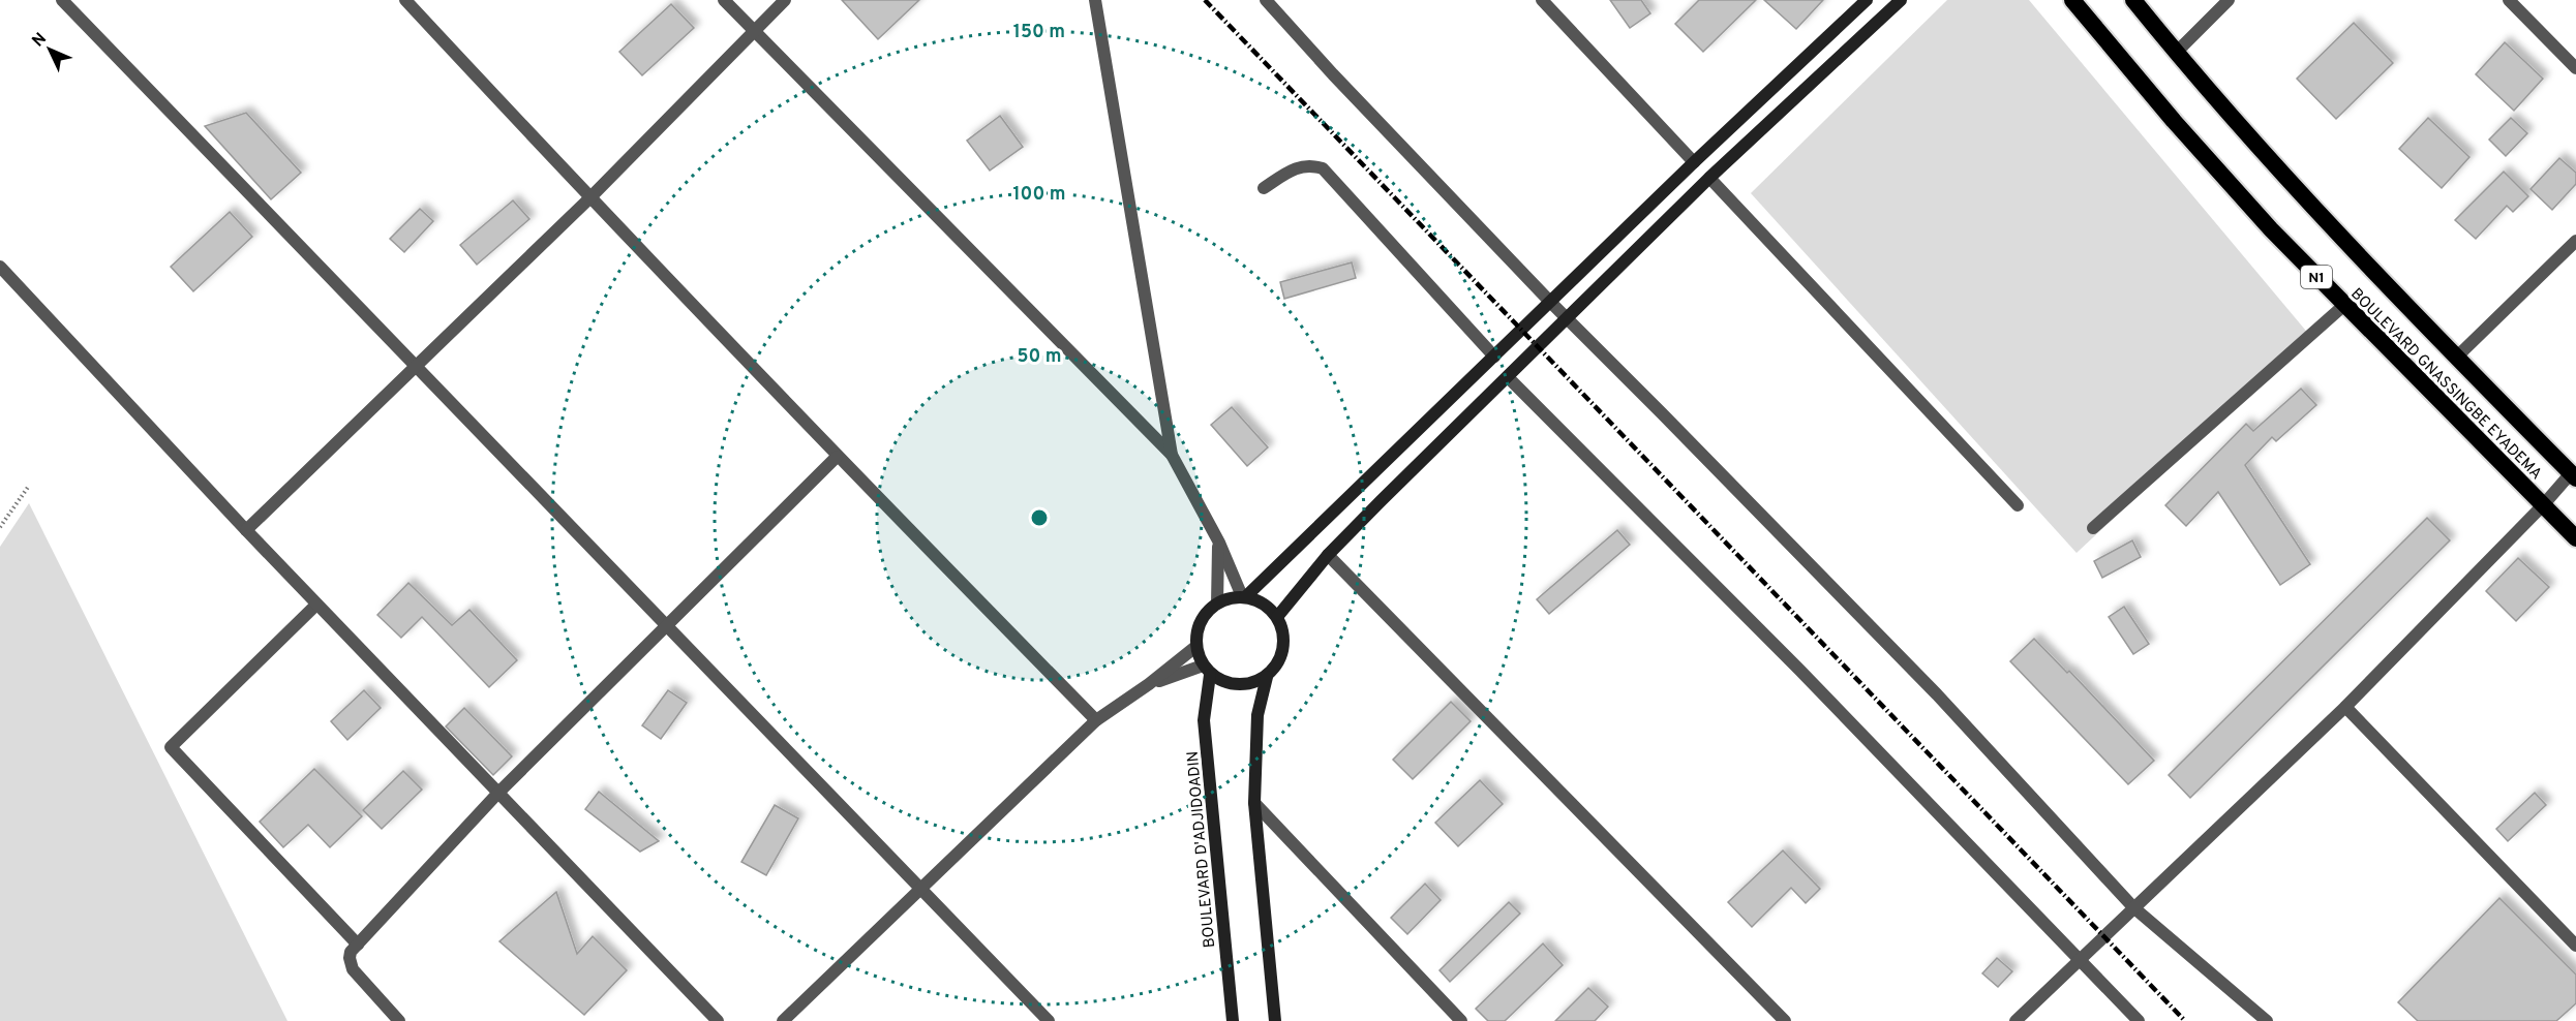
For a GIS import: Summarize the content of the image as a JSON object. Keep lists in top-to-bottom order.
{
  "streets": {
    "highway": ["N1", "BOULEVARD GNASSINGBE EYADEMA"],
    "main road": ["BOULEVARD D'ADJIDOADIN"]
  },
  "north": "top left",
  "rings": ["150 m", "100 m", "50 m"]
}
